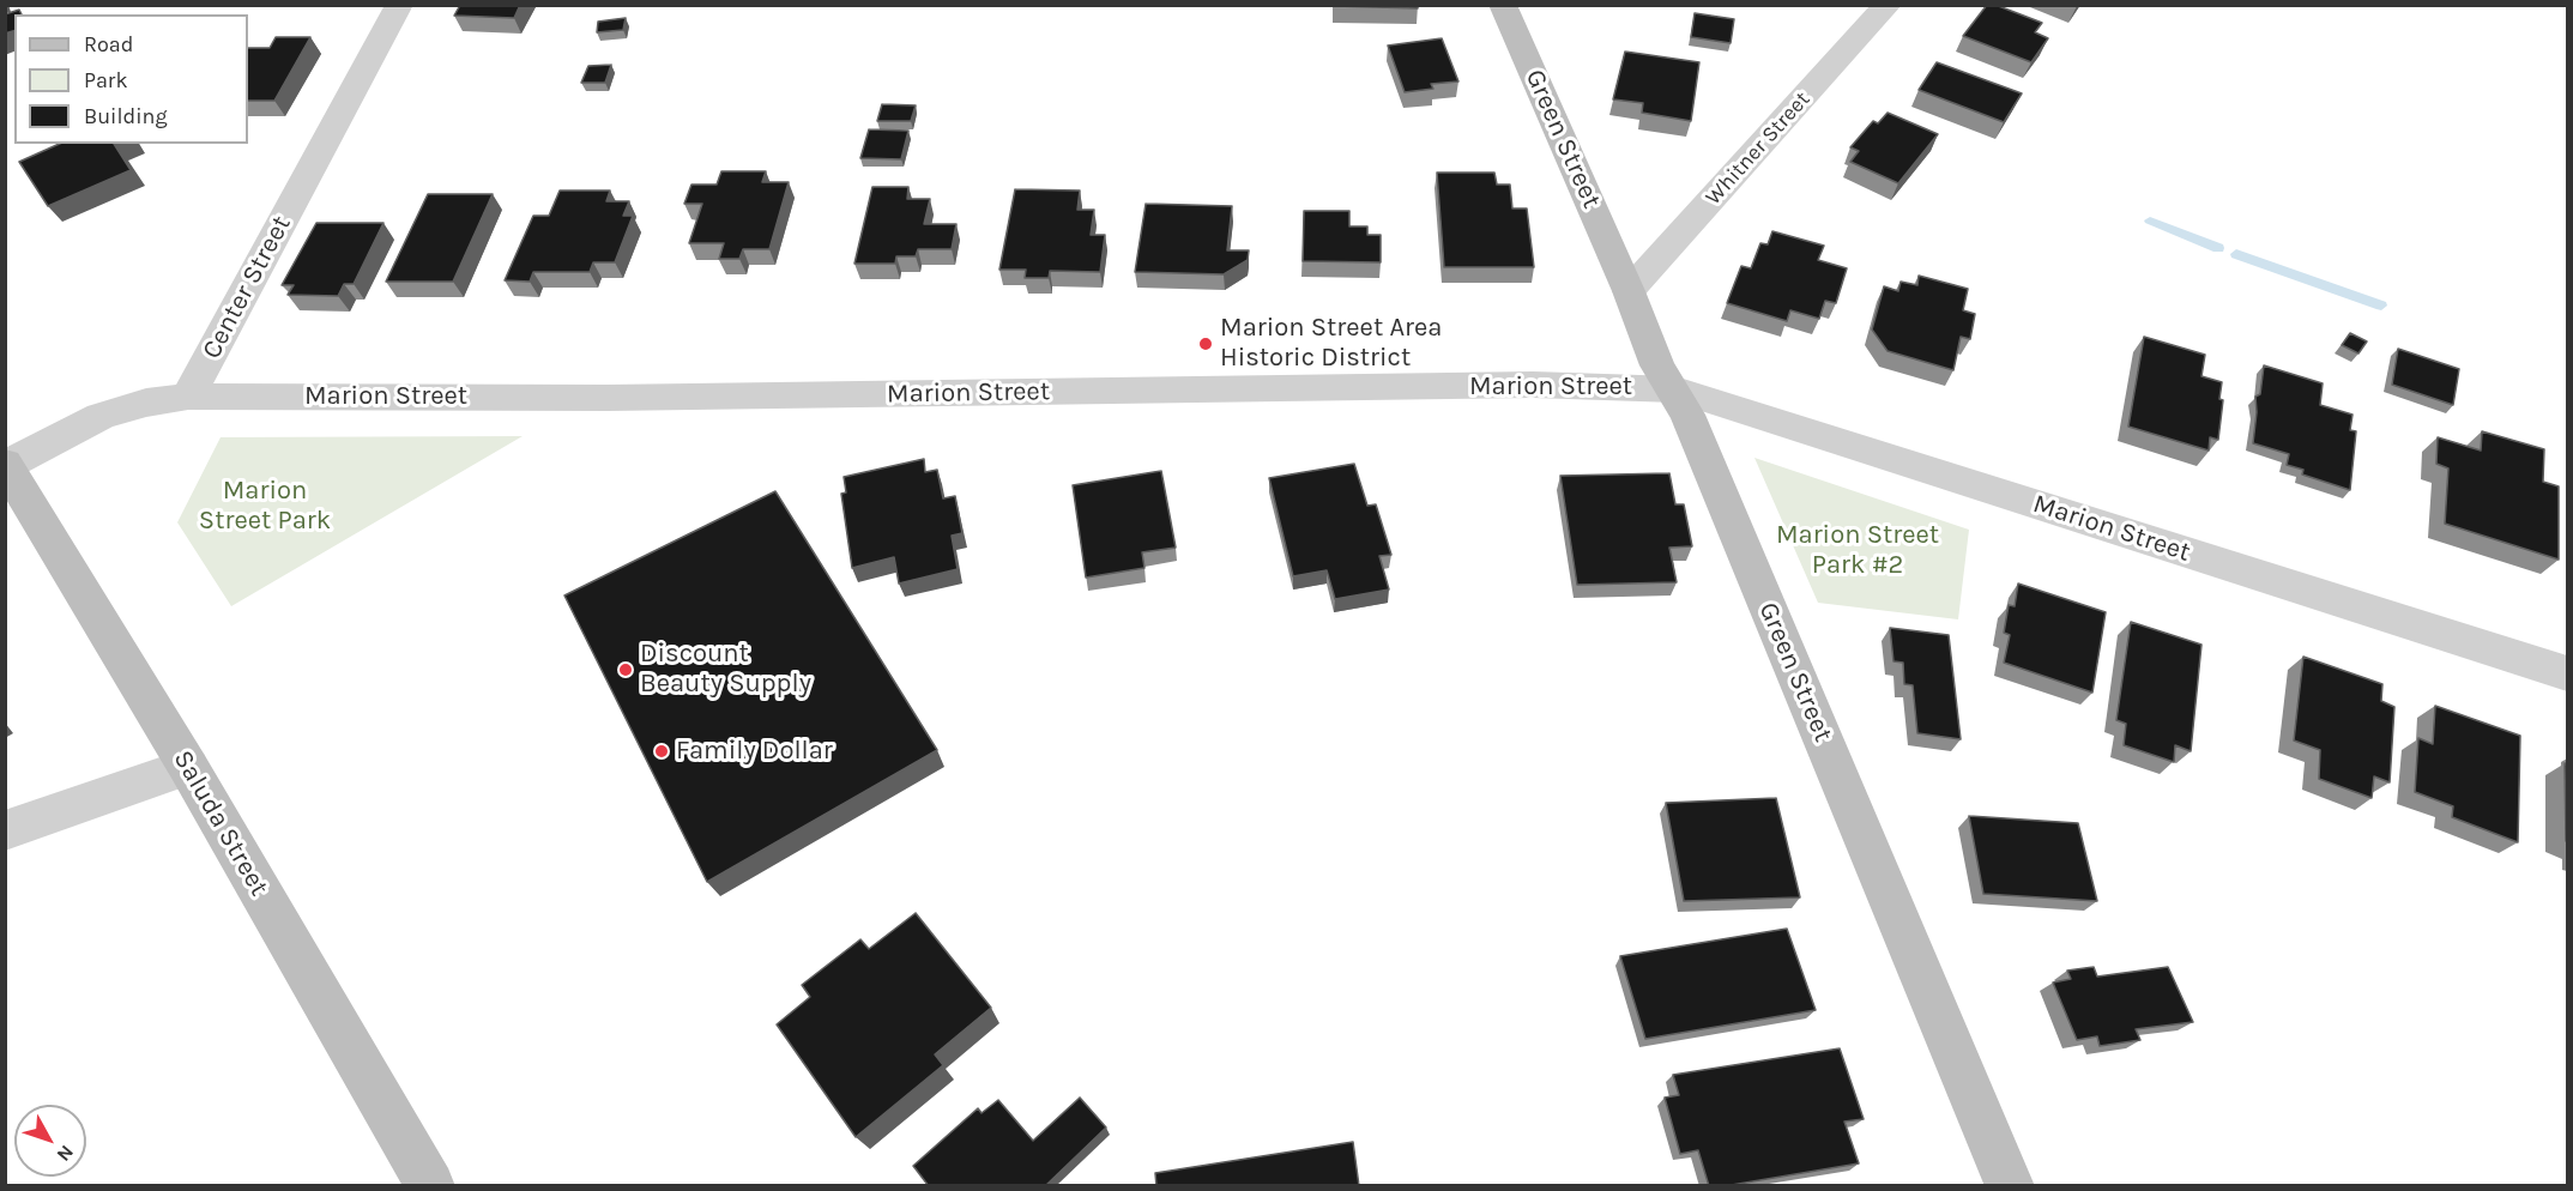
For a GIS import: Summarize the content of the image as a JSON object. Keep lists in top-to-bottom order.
{
  "streets": {
    "street": [
      "Green Street",
      "Whitner Street",
      "Center Street",
      "Marion Street",
      "Saluda Street"
    ]
  },
  "crossings": [
    ["Green Street", "Whitner Street"],
    ["Green Street", "Marion Street"],
    ["Center Street", "Marion Street"]
  ],
  "parks": ["Marion Street Park", "Marion Street Park #2"],
  "places": ["Marion Street Area Historic District", "Discount Beauty Supply", "Family Dollar"],
  "legend": ["Road", "Park", "Building"],
  "north": "bottom right"
}
